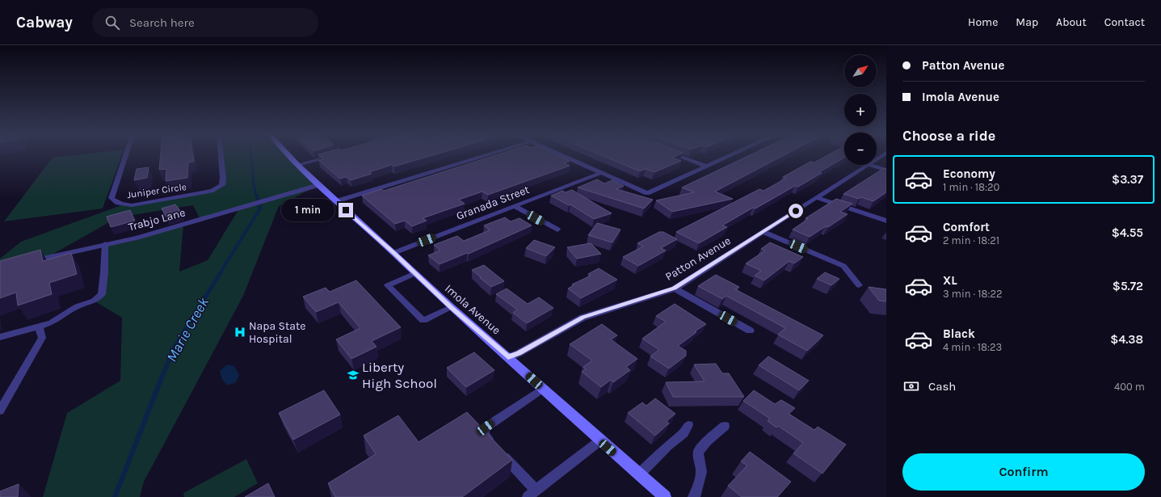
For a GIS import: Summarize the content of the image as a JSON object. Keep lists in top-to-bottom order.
{
  "streets": {
    "street": [
      "Juniper Circle",
      "Granada Street",
      "Trabjo Lane",
      "Patton Avenue",
      "Imola Avenue"
    ]
  },
  "crossings": [
    ["Granada Street", "Imola Avenue"],
    ["Trabjo Lane", "Imola Avenue"],
    ["Patton Avenue", "Imola Avenue"]
  ],
  "water": ["Marie Creek"],
  "places": {
    "hospital": ["Napa State Hospital"],
    "school or university": ["Liberty High School"]
  },
  "north": "top right",
  "page": {
    "header": "Cabway",
    "search": "Search here",
    "nav": [
      "Home",
      "Map",
      "About",
      "Contact"
    ],
    "banner": ["Patton Avenue", "Imola Avenue"],
    "map_buttons": ["+", "−"],
    "heading": "Choose a ride",
    "list": [
      {
        "name": "Economy",
        "note": "1 min · 18:20",
        "value": "$3.37"
      },
      {
        "name": "Comfort",
        "note": "2 min · 18:21",
        "value": "$4.55"
      },
      {
        "name": "XL",
        "note": "3 min · 18:22",
        "value": "$5.72"
      },
      {
        "name": "Black",
        "note": "4 min · 18:23",
        "value": "$4.38"
      }
    ],
    "bubble": "1 min",
    "pay": ["Cash", "400 m"],
    "buttons": "Confirm"
  }
}
